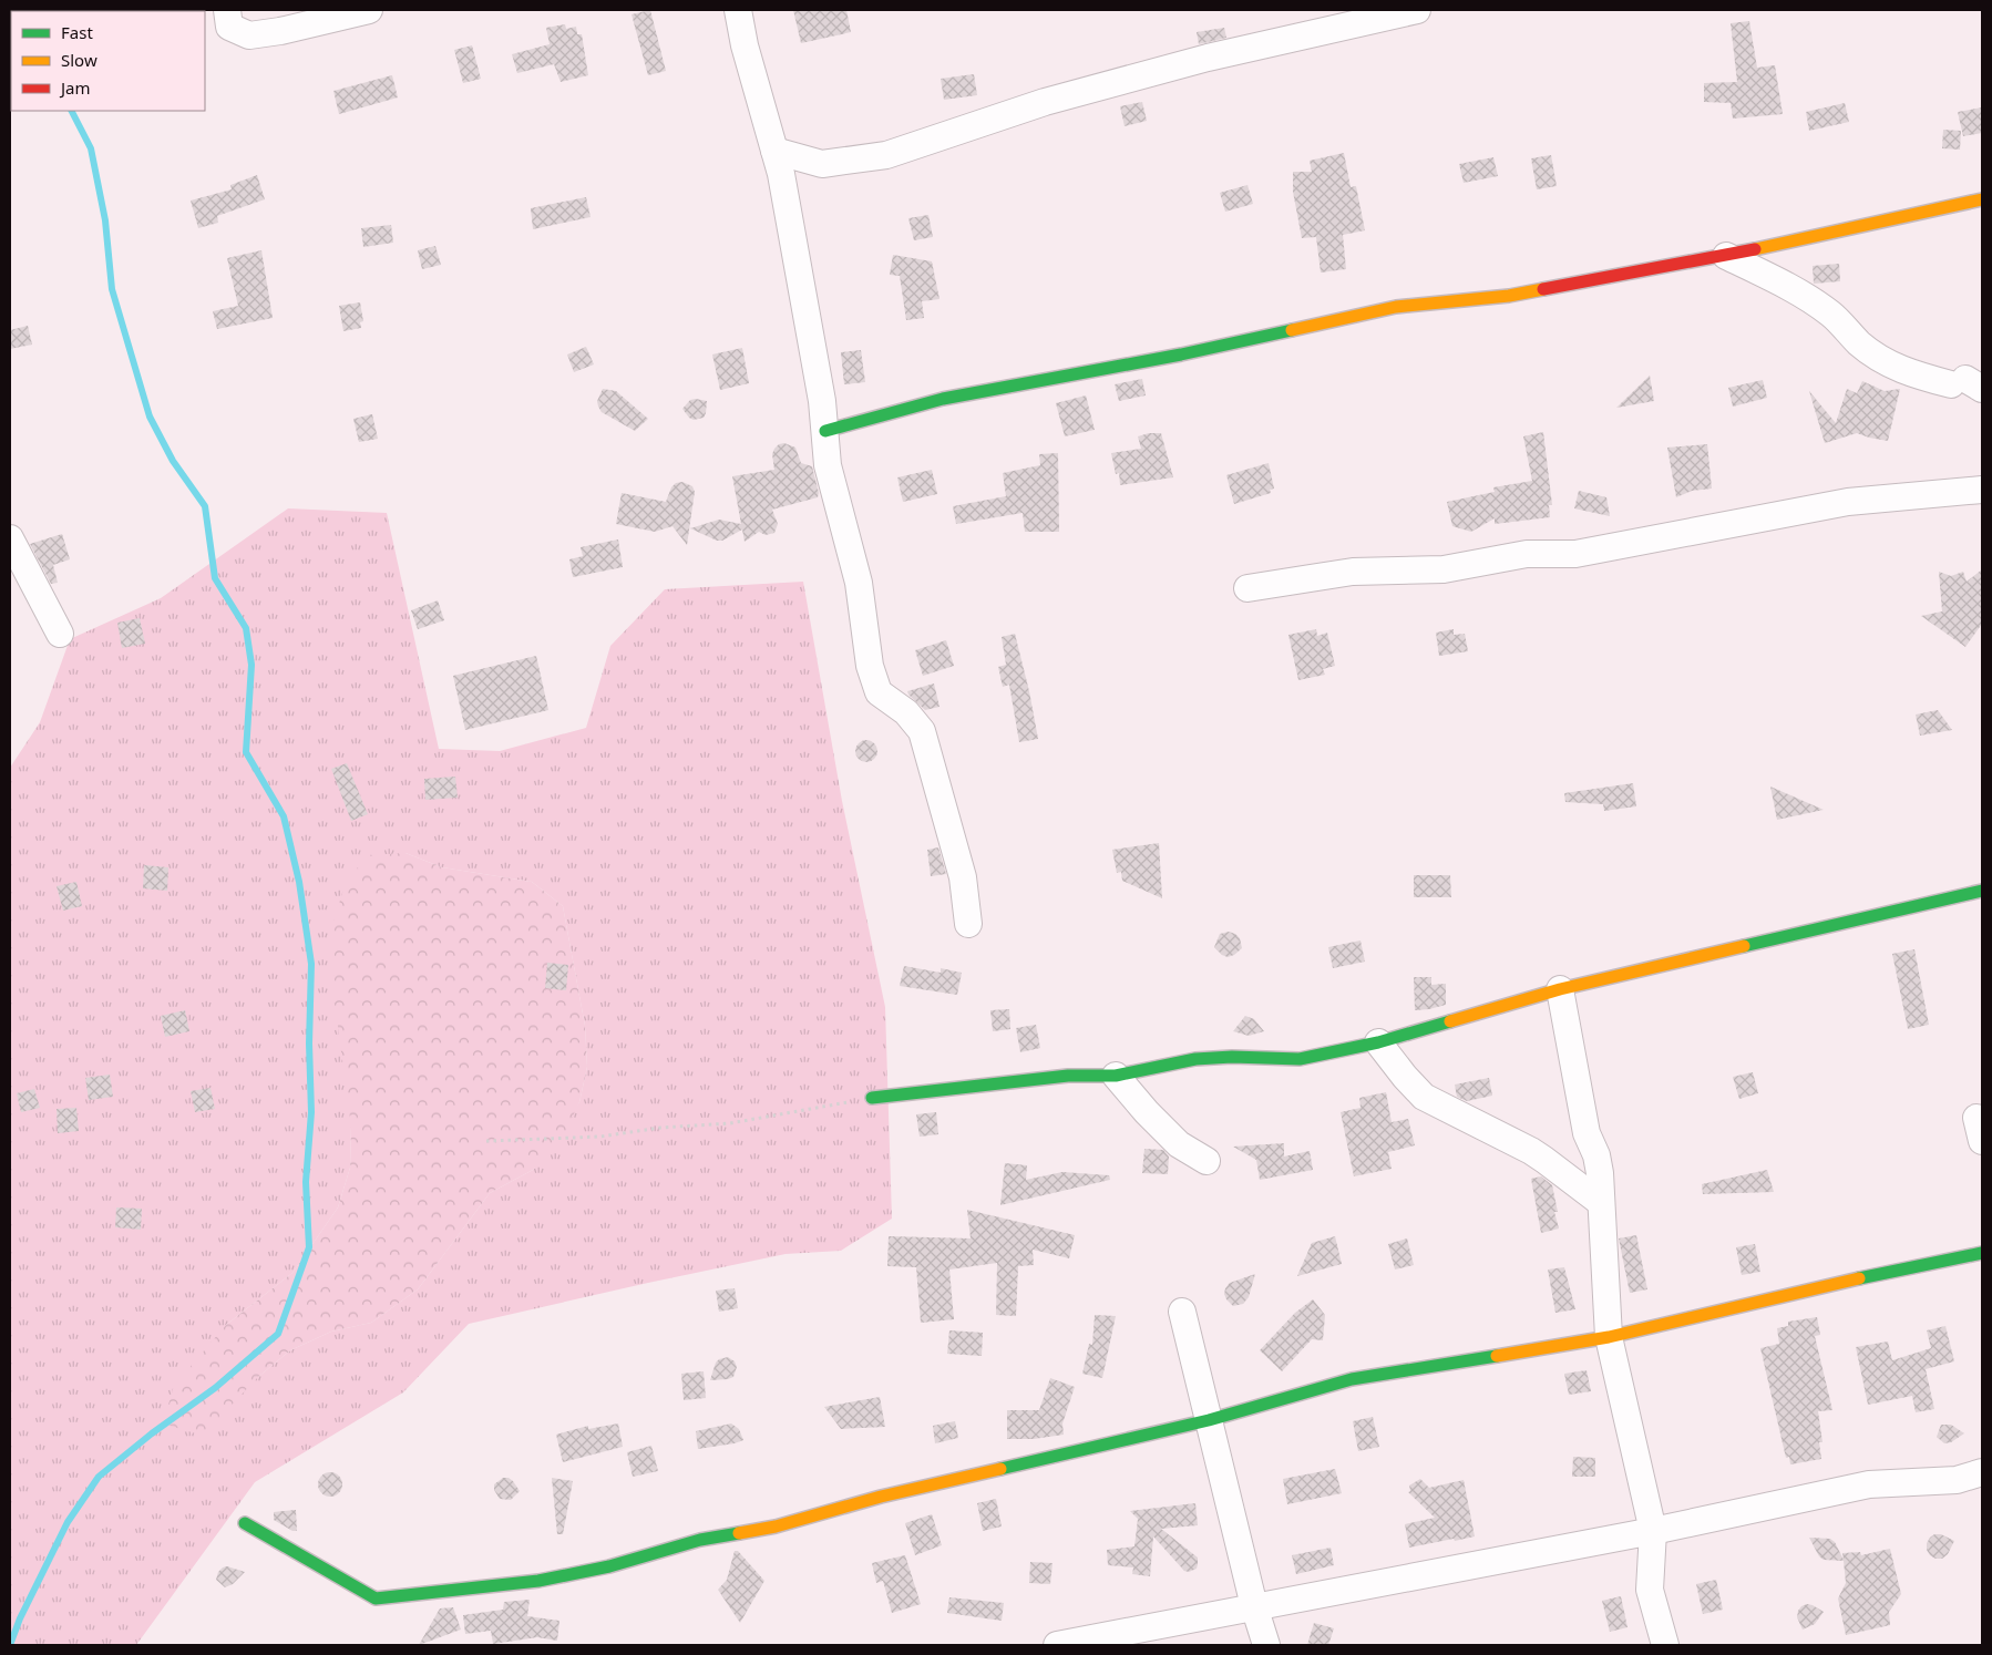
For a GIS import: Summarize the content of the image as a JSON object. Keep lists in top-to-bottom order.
{
  "legend": ["Fast", "Slow", "Jam"]
}
